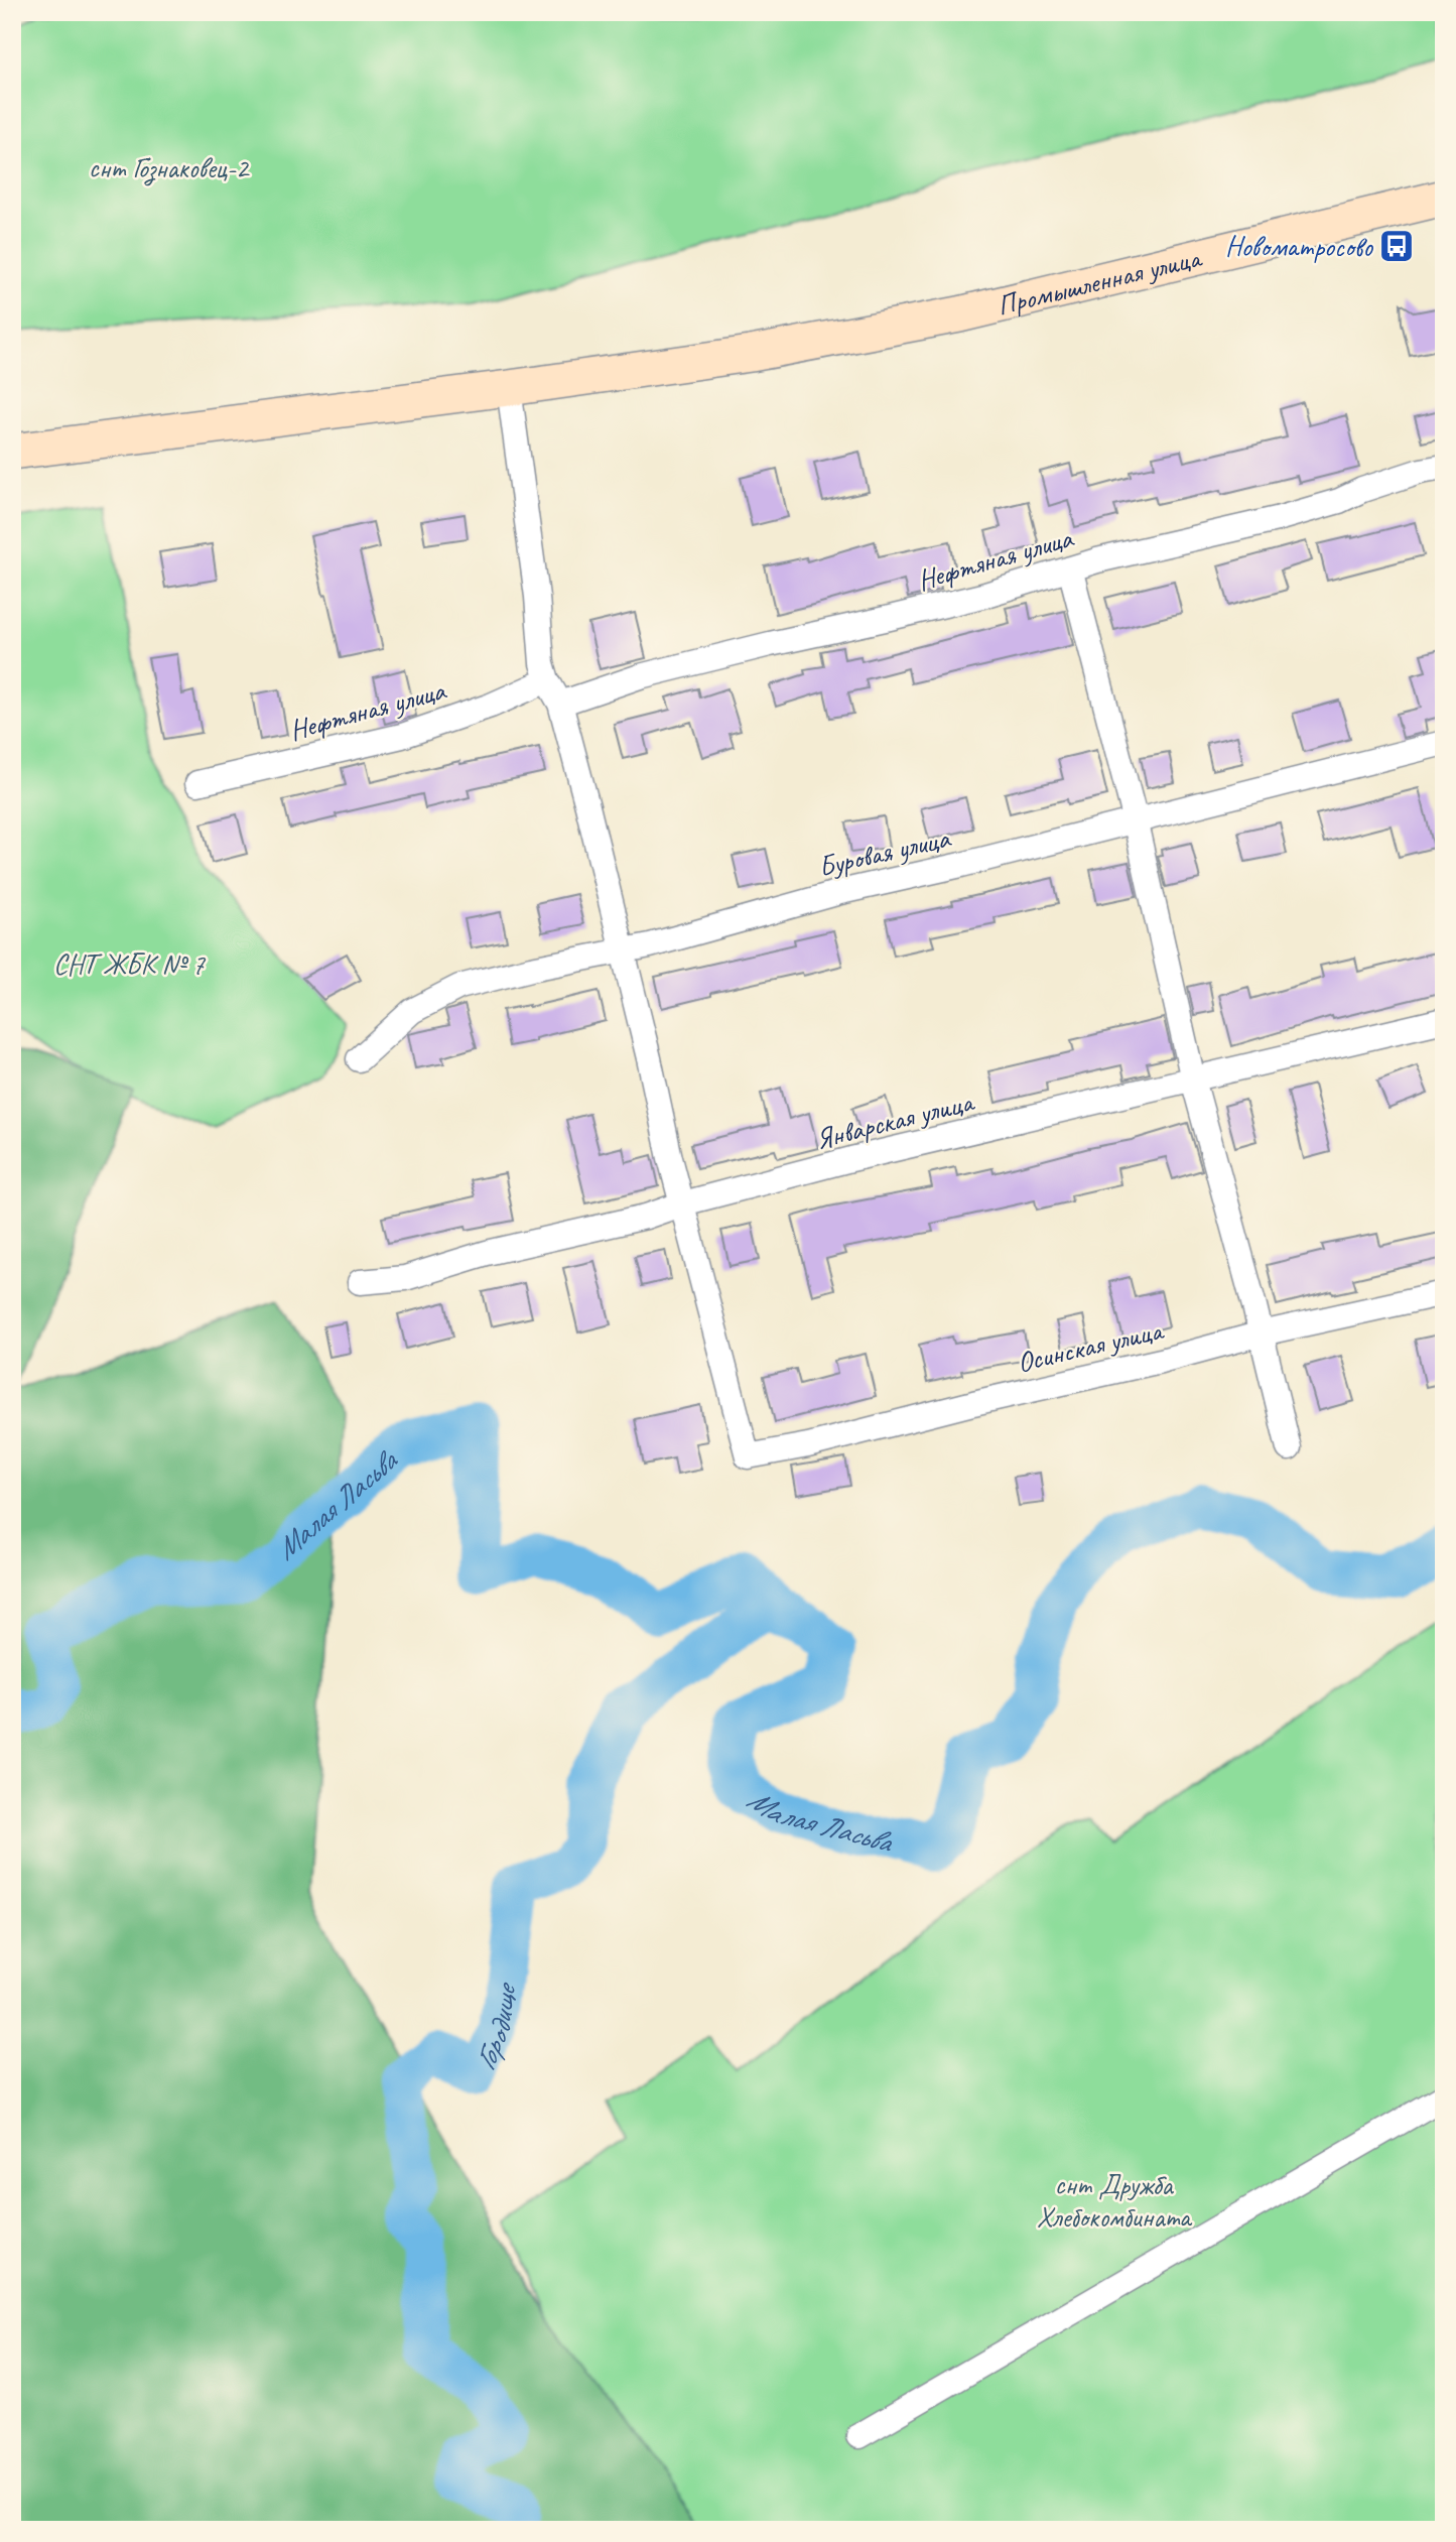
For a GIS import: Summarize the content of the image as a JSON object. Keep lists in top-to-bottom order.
{
  "streets": {
    "main road": ["Промышленная улица"],
    "street": [
      "Нефтяная улица",
      "Буровая улица",
      "Январская улица",
      "Осинская улица"
    ]
  },
  "crossings": [
    ["Январская улица", "Осинская улица"]
  ],
  "water": ["Малая Ласьва", "Городище"],
  "parks": ["снт Гознаковец-2", "СНТ ЖБК № 7", "снт Дружба Хлебокомбината"],
  "places": {
    "bus stop": ["Новоматросово"]
  }
}
